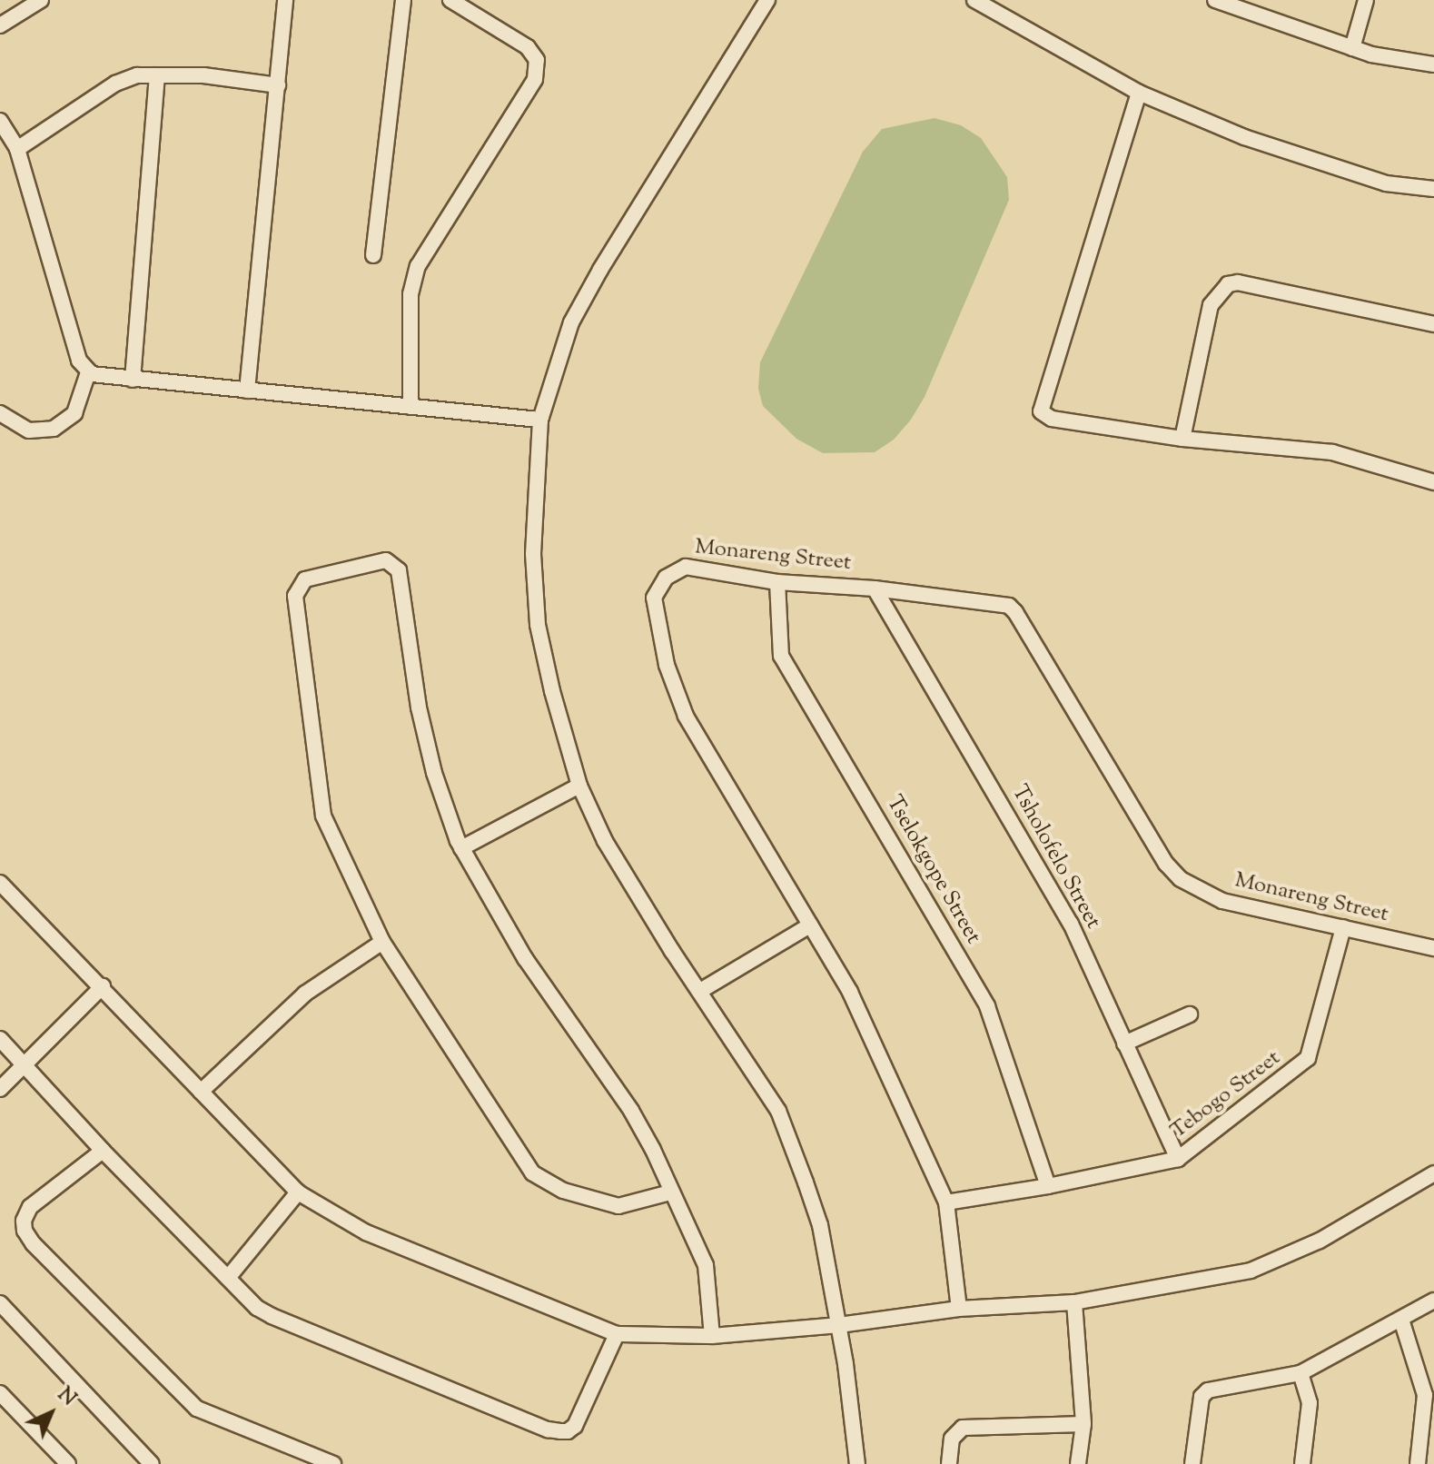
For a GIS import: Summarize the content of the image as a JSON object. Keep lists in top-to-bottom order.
{
  "streets": {
    "street": [
      "Monareng Street",
      "Tsholofelo Street",
      "Tselokgope Street",
      "Tebogo Street"
    ]
  },
  "crossings": [
    ["Monareng Street", "Tsholofelo Street"],
    ["Monareng Street", "Tselokgope Street"],
    ["Monareng Street", "Tebogo Street"],
    ["Tsholofelo Street", "Tebogo Street"],
    ["Tselokgope Street", "Tebogo Street"]
  ],
  "north": "top right"
}
